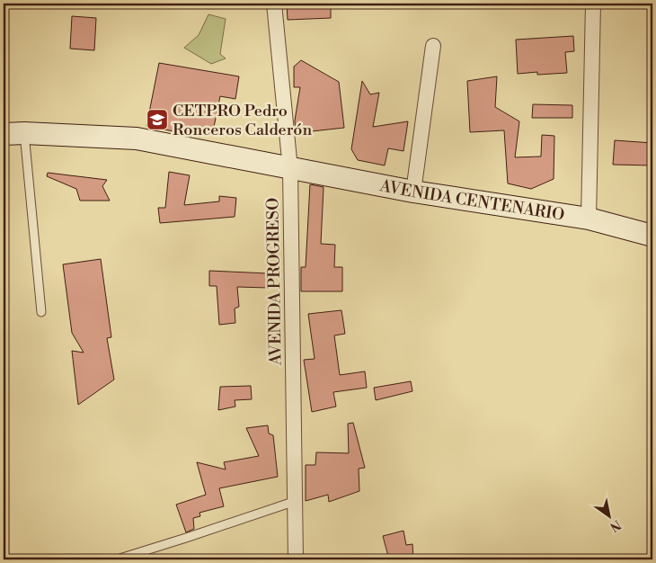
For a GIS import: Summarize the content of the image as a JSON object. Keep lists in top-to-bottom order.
{
  "streets": {
    "main road": ["AVENIDA CENTENARIO"],
    "street": ["AVENIDA PROGRESO"]
  },
  "crossings": [
    ["AVENIDA CENTENARIO", "AVENIDA PROGRESO"]
  ],
  "places": {
    "school or university": ["CETPRO Pedro Ronceros Calderón"]
  },
  "north": "bottom right"
}
